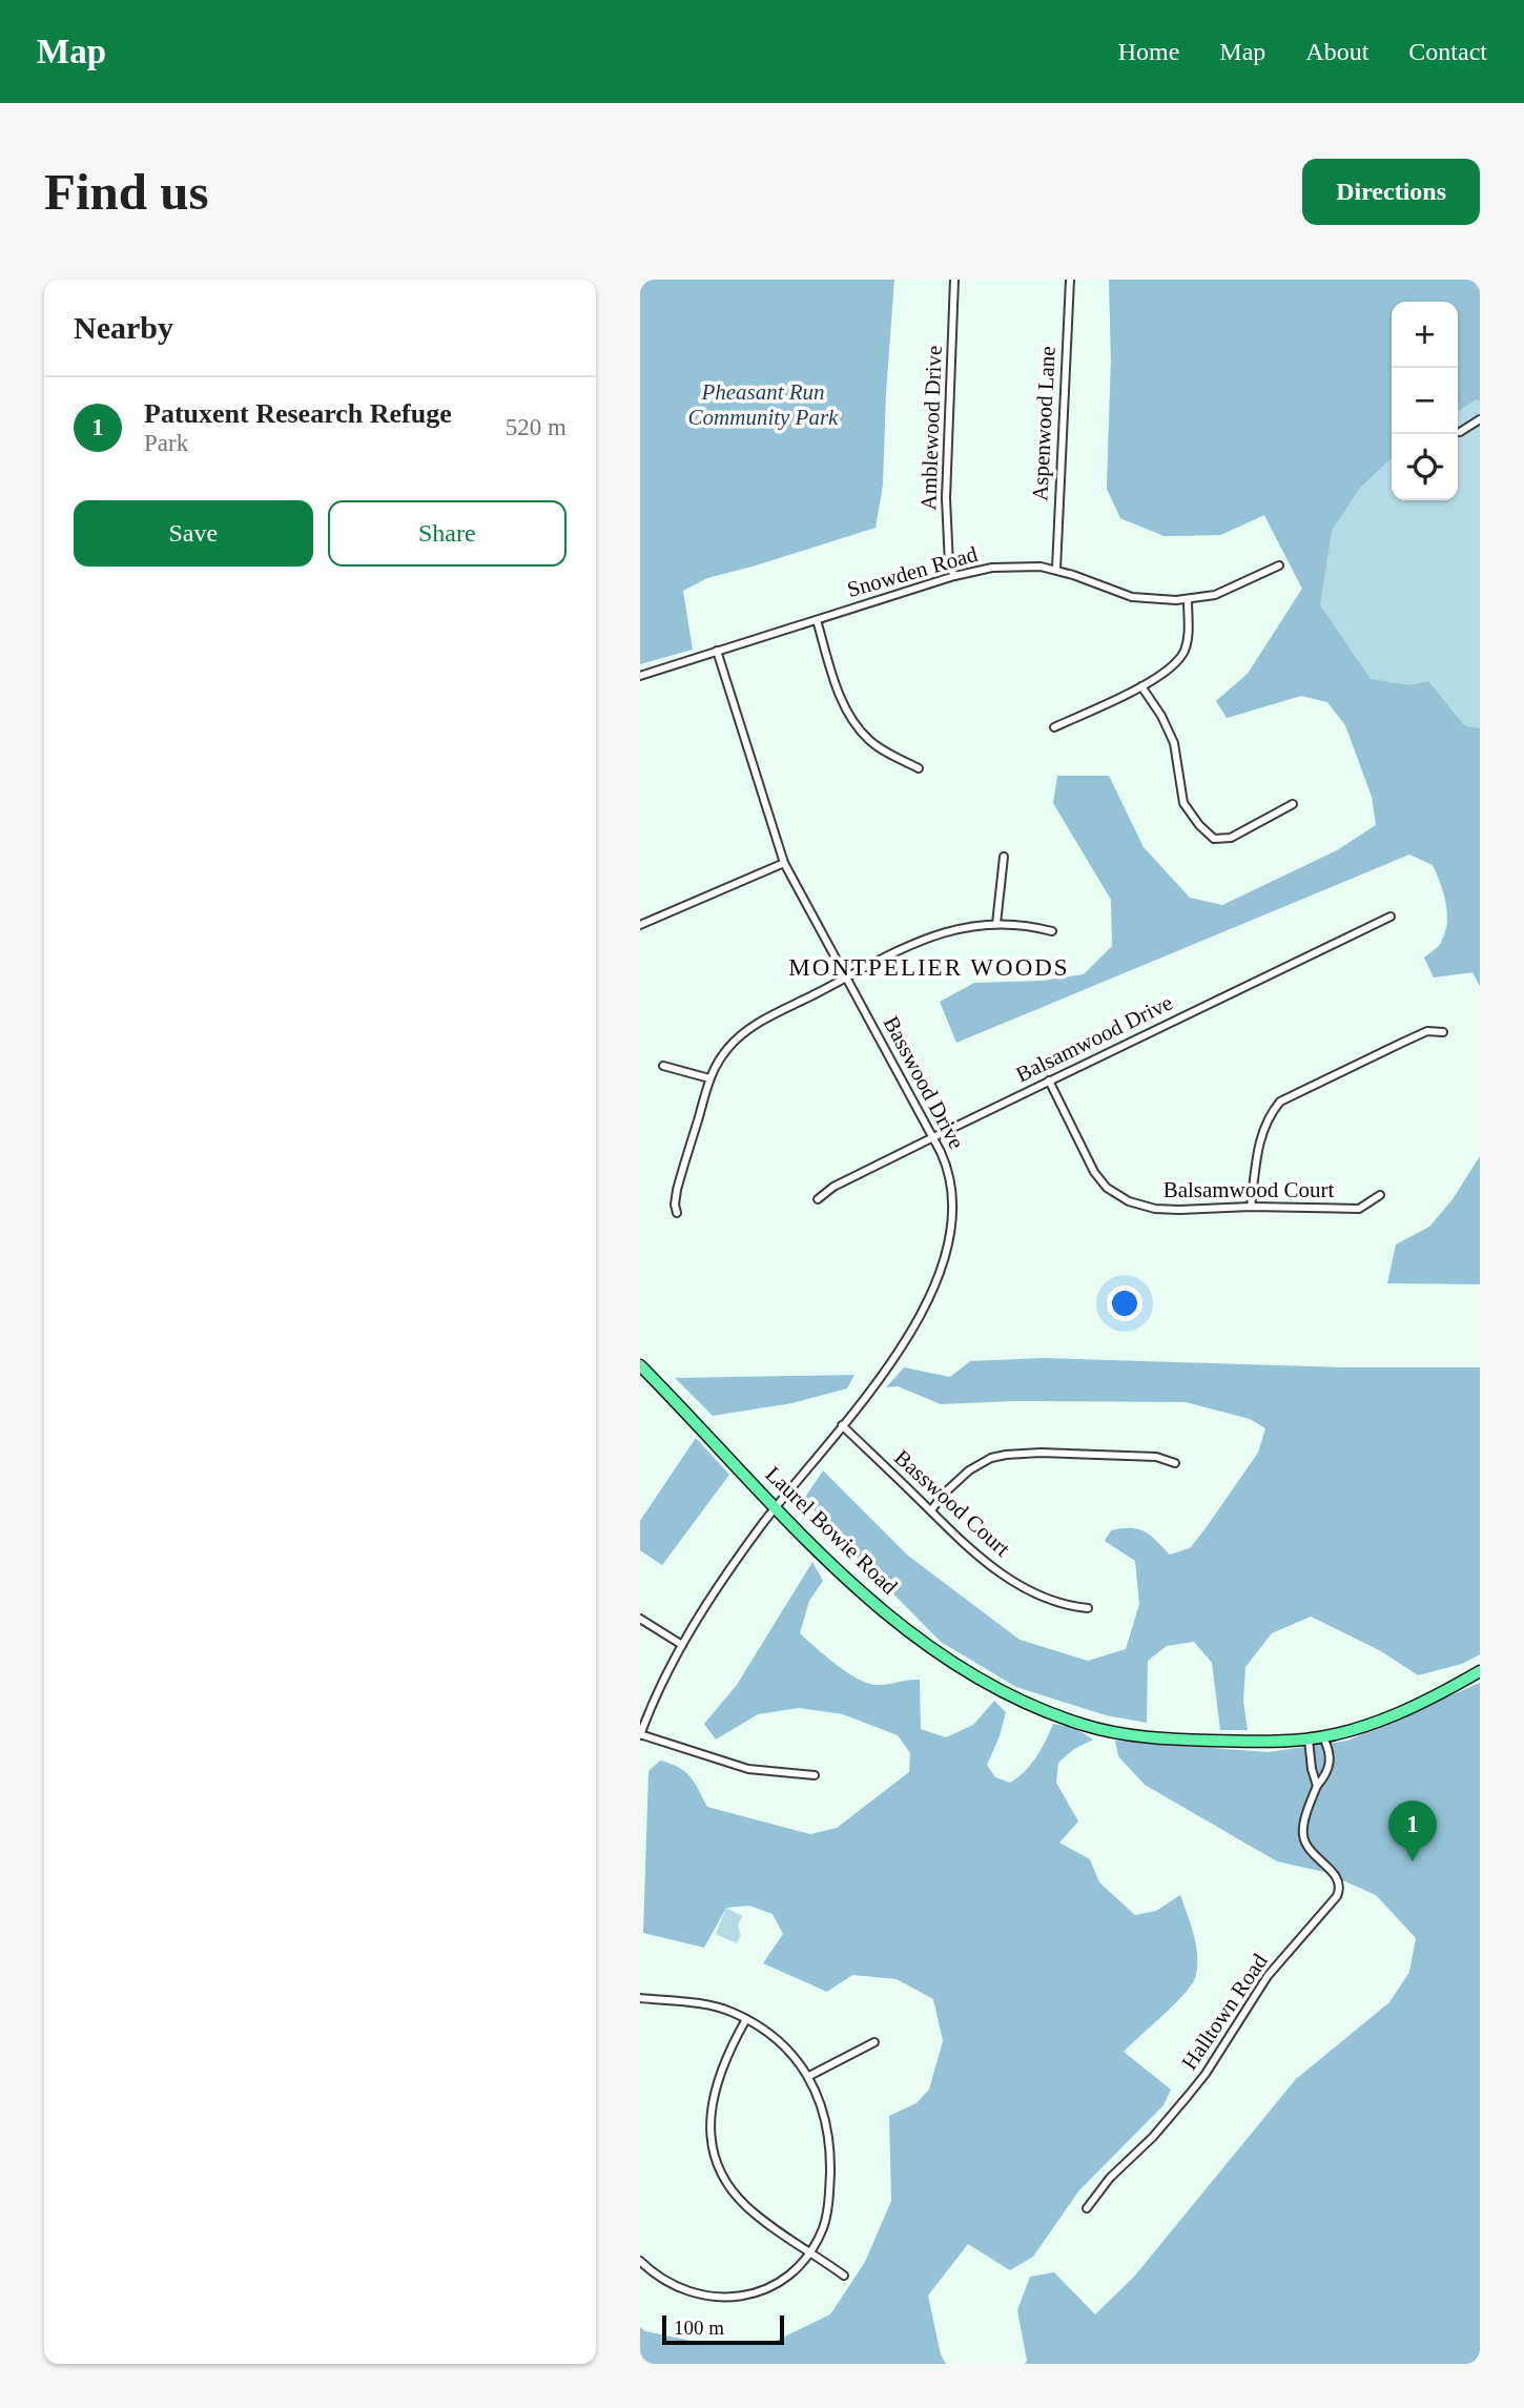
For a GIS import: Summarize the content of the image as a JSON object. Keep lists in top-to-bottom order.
{
  "streets": {
    "main road": ["Laurel Bowie Road"],
    "street": [
      "Aspenwood Lane",
      "Amblewood Drive",
      "Snowden Road",
      "Balsamwood Drive",
      "Basswood Drive",
      "Balsamwood Court",
      "Basswood Court",
      "Halltown Road"
    ]
  },
  "crossings": [
    ["Aspenwood Lane", "Snowden Road"],
    ["Amblewood Drive", "Snowden Road"],
    ["Snowden Road", "Basswood Drive"],
    ["Balsamwood Drive", "Basswood Drive"],
    ["Balsamwood Drive", "Balsamwood Court"],
    ["Basswood Drive", "Basswood Court"],
    ["Basswood Drive", "Laurel Bowie Road"],
    ["Laurel Bowie Road", "Halltown Road"]
  ],
  "districts": ["MONTPELIER WOODS"],
  "parks": ["Pheasant Run Community Park"],
  "scale_bar": "100 m",
  "page": {
    "header": "Map",
    "nav": [
      "Home",
      "Map",
      "About",
      "Contact"
    ],
    "buttons": [
      "Directions",
      ["Save", "Share"]
    ],
    "title": "Find us",
    "heading": "Nearby",
    "map_buttons": ["+", "−"],
    "list": [
      {
        "mark": "1",
        "name": "Patuxent Research Refuge",
        "note": "Park",
        "value": "520 m"
      }
    ],
    "pins": "1",
    "scale": "100 m"
  }
}
